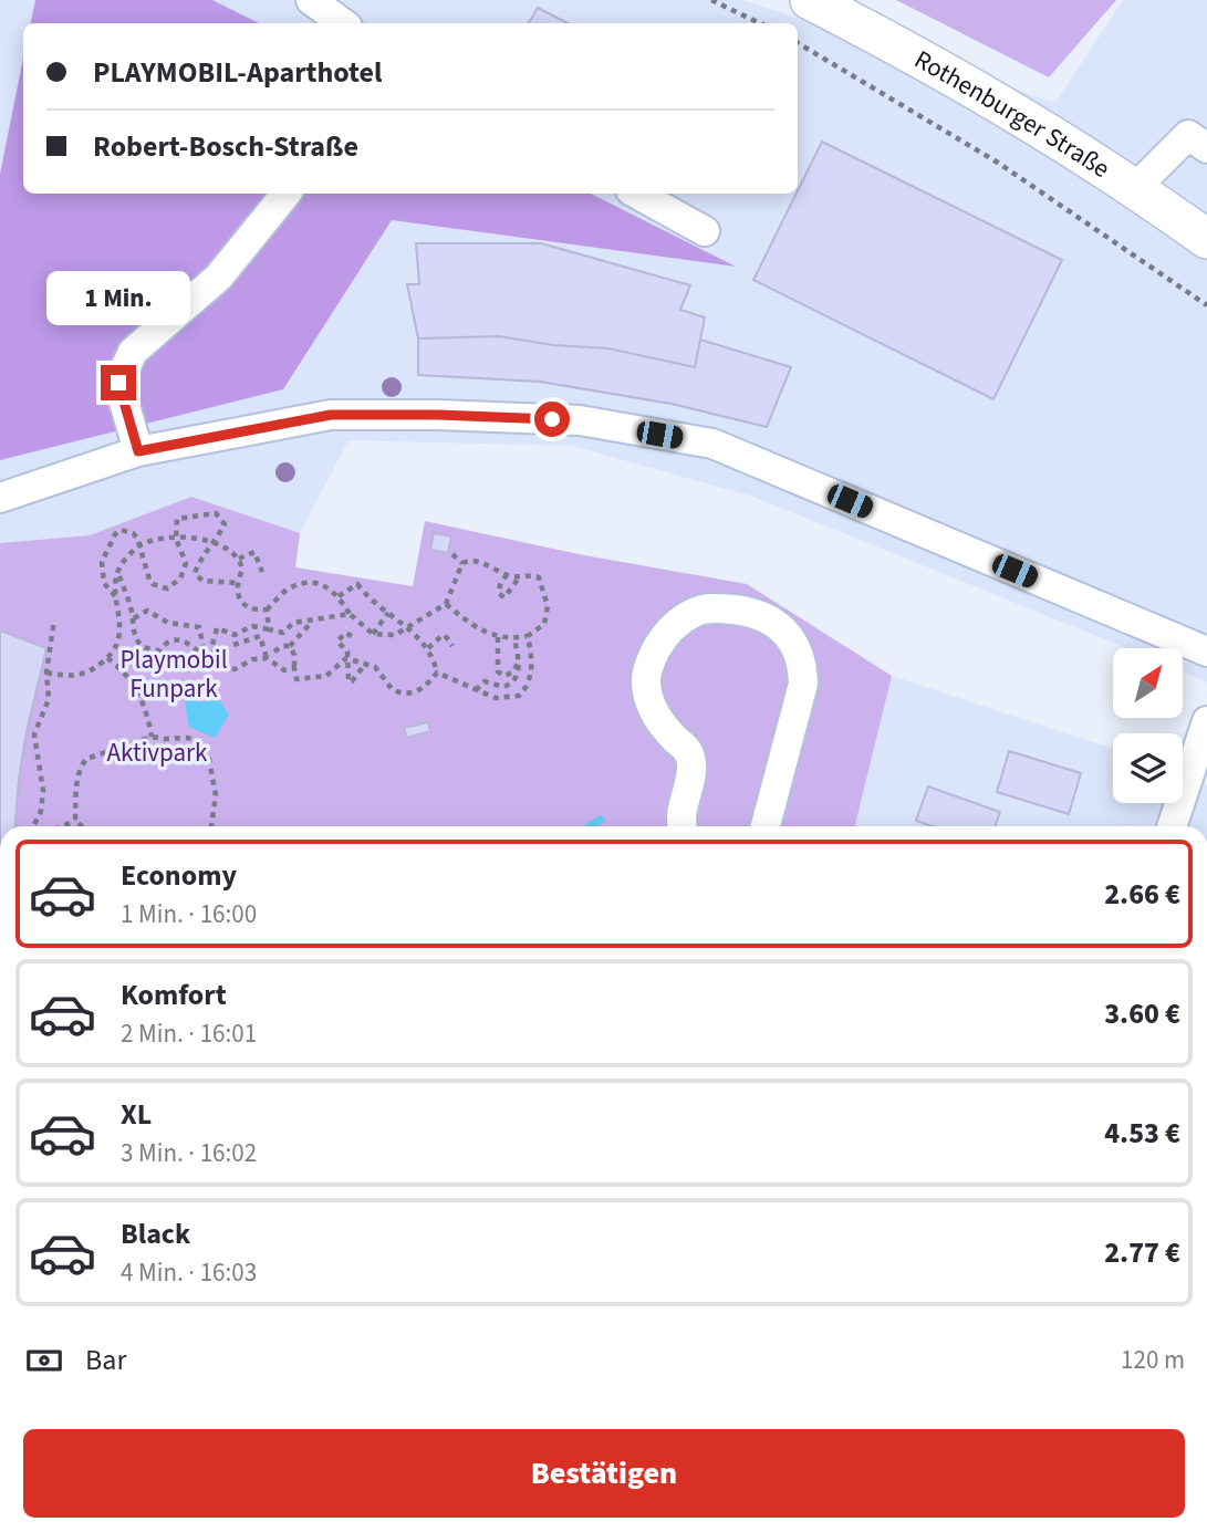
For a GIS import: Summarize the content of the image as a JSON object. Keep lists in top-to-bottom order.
{
  "streets": {
    "main road": ["Rothenburger Straße"]
  },
  "parks": ["Playmobil Funpark", "Aktivpark"],
  "north": "top right",
  "page": {
    "banner": ["PLAYMOBIL-Aparthotel", "Robert-Bosch-Straße"],
    "bubble": "1 Min.",
    "list": [
      {
        "name": "Economy",
        "note": "1 Min. · 16:00",
        "value": "2.66 €"
      },
      {
        "name": "Komfort",
        "note": "2 Min. · 16:01",
        "value": "3.60 €"
      },
      {
        "name": "XL",
        "note": "3 Min. · 16:02",
        "value": "4.53 €"
      },
      {
        "name": "Black",
        "note": "4 Min. · 16:03",
        "value": "2.77 €"
      }
    ],
    "pay": ["Bar", "120 m"],
    "buttons": "Bestätigen"
  }
}
